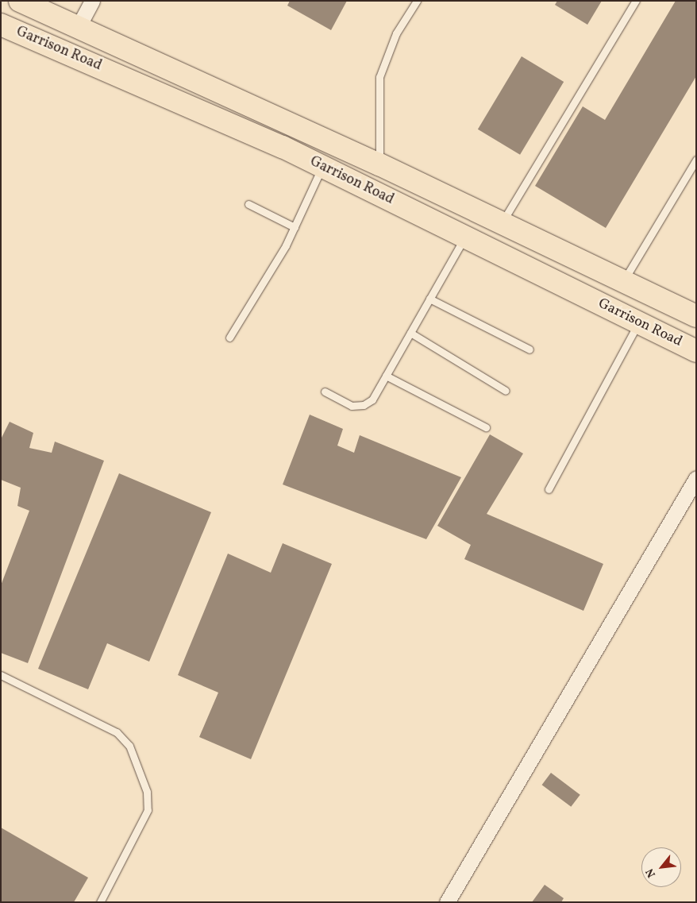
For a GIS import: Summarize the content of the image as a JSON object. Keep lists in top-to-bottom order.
{
  "streets": {
    "main road": ["Garrison Road"]
  },
  "north": "bottom left"
}
